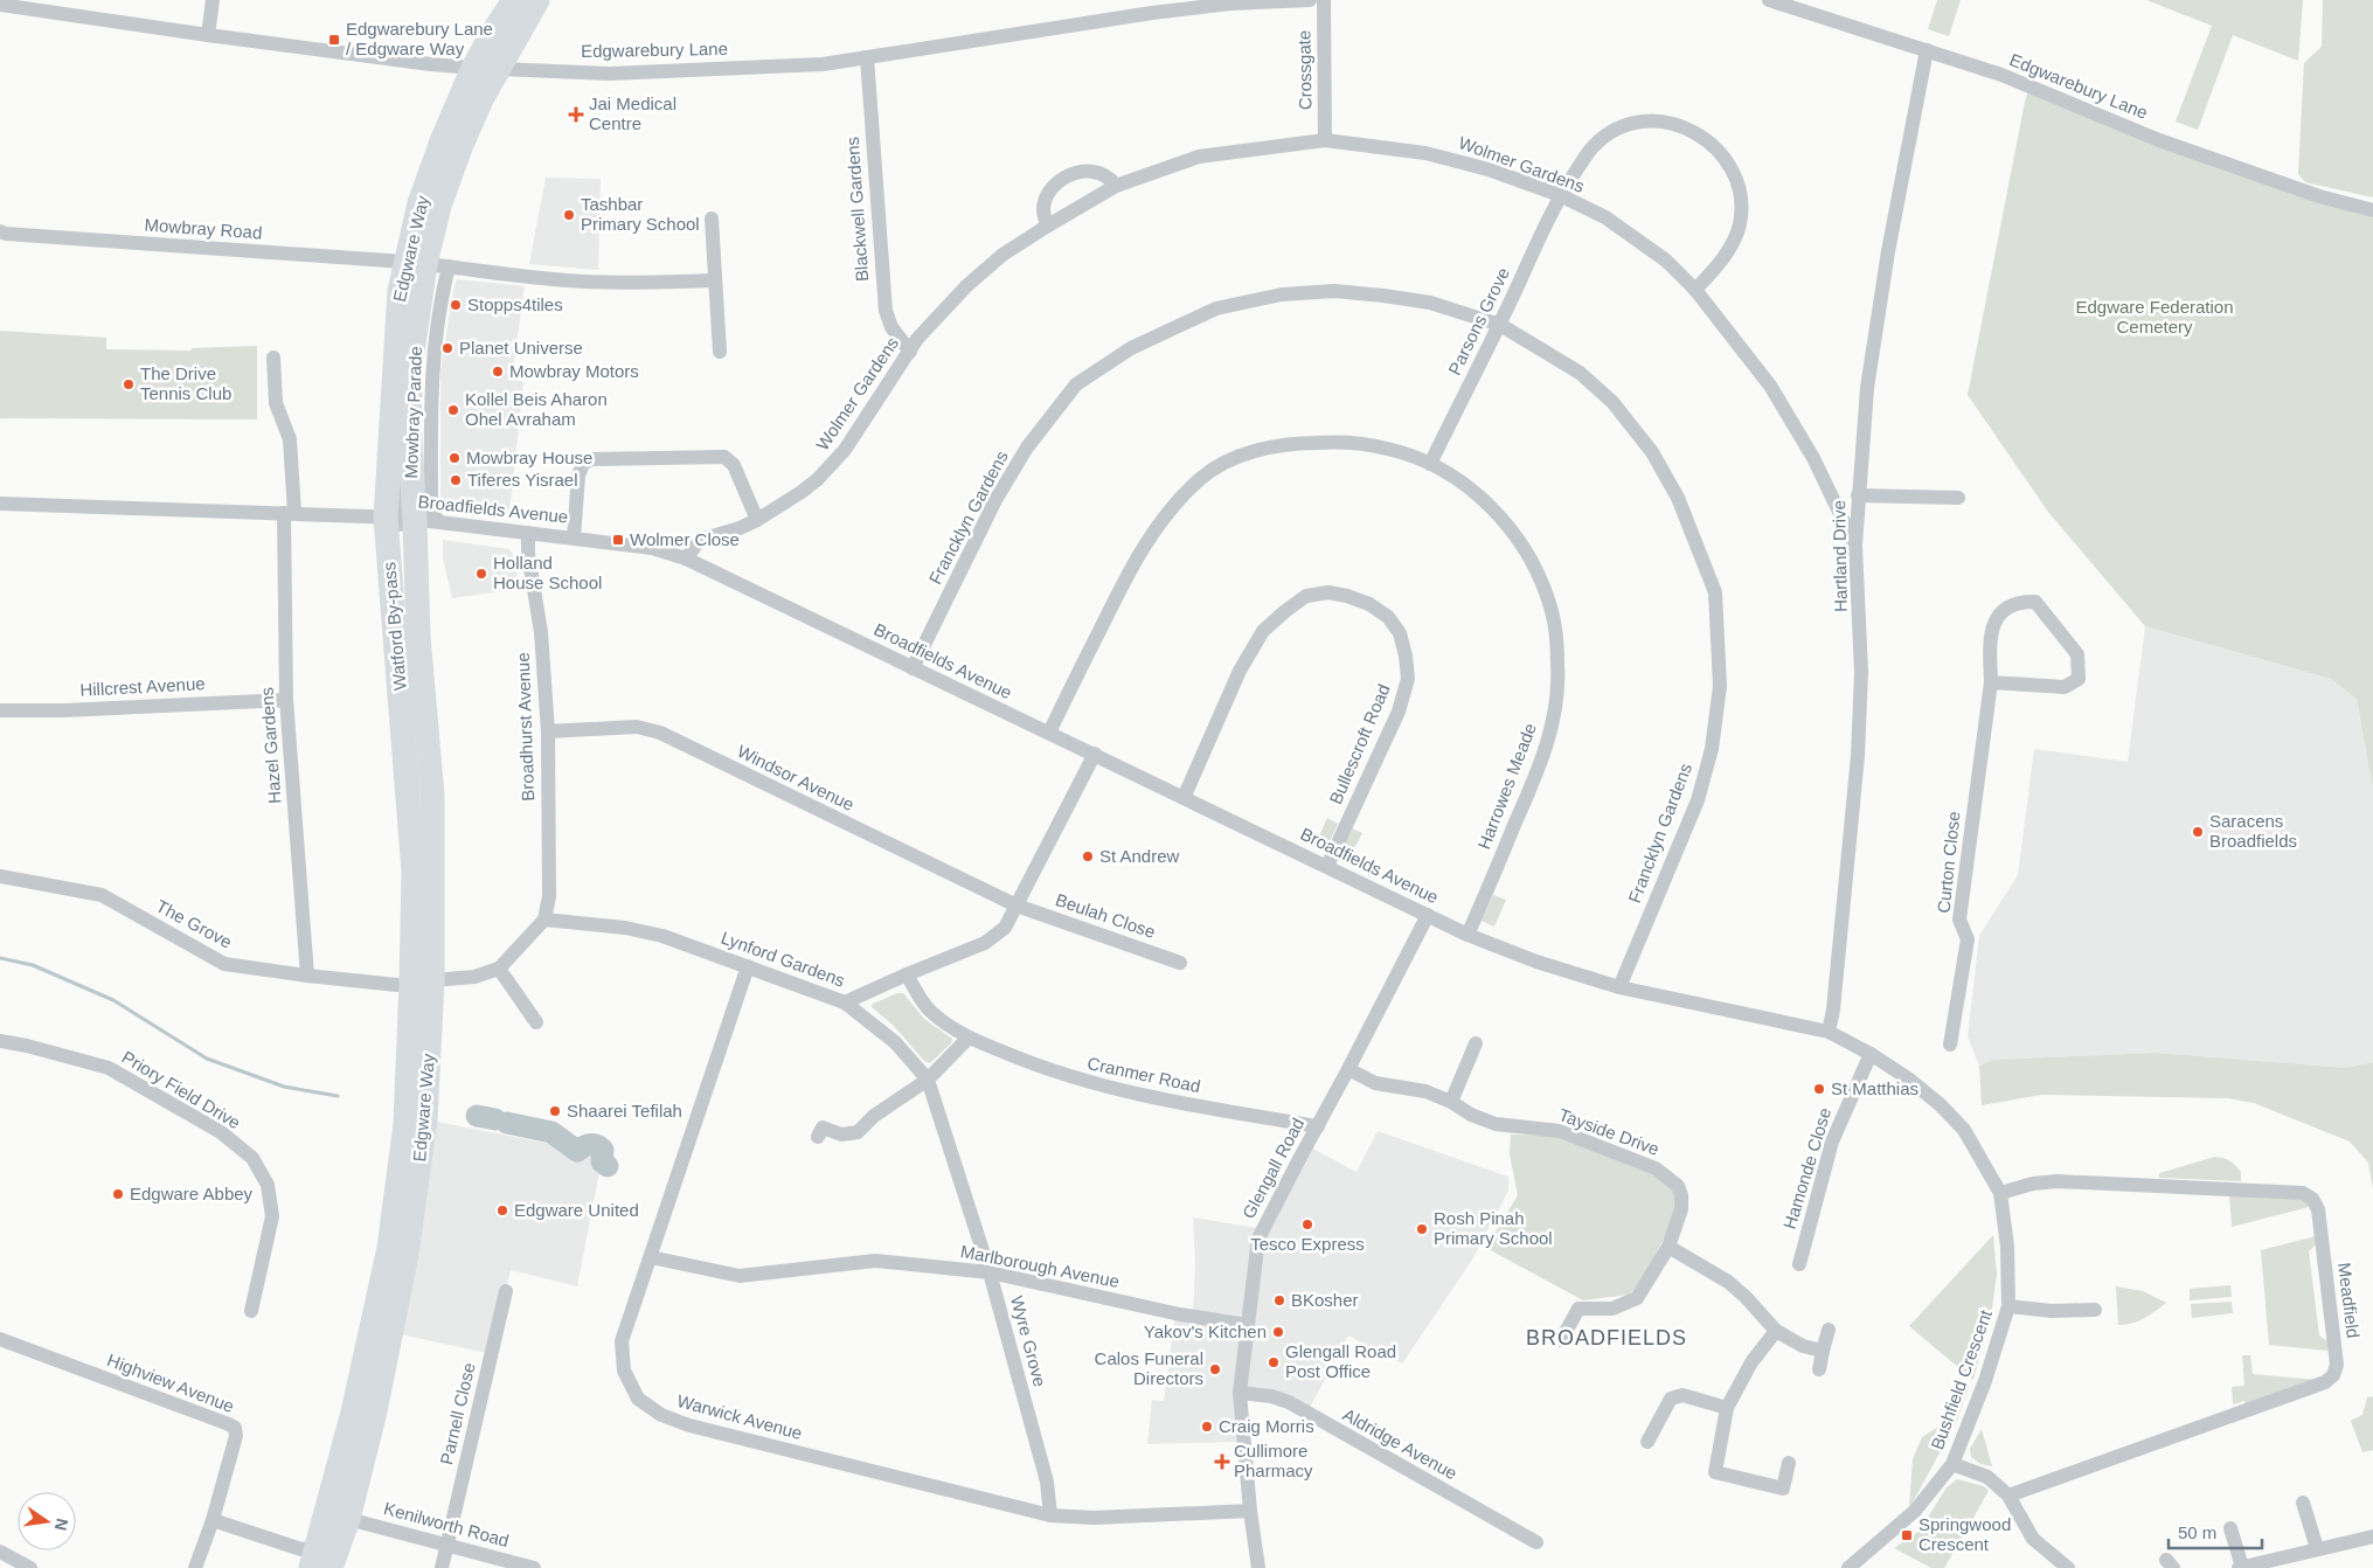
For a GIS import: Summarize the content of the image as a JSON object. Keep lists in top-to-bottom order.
{
  "streets": {
    "highway": ["Edgware Way", "Watford By-pass"],
    "street": [
      "Edgwarebury Lane",
      "Crossgate",
      "Wolmer Gardens",
      "Blackwell Gardens",
      "Mowbray Road",
      "Parsons Grove",
      "Mowbray Parade",
      "Broadfields Avenue",
      "Francklyn Gardens",
      "Hartland Drive",
      "Hillcrest Avenue",
      "Broadhurst Avenue",
      "Bullescroft Road",
      "Hazel Gardens",
      "Windsor Avenue",
      "Harrowes Meade",
      "Curton Close",
      "Beulah Close",
      "The Grove",
      "Lynford Gardens",
      "Cranmer Road",
      "Priory Field Drive",
      "Tayside Drive",
      "Glengall Road",
      "Hamonde Close",
      "Marlborough Avenue",
      "Meadfield",
      "Wyre Grove",
      "Bushfield Crescent",
      "Highview Avenue",
      "Parnell Close",
      "Warwick Avenue",
      "Aldridge Avenue",
      "Kenilworth Road"
    ]
  },
  "crossings": [
    ["Edgwarebury Lane", "Blackwell Gardens"],
    ["Edgwarebury Lane", "Edgware Way"],
    ["Edgwarebury Lane", "Hartland Drive"],
    ["Crossgate", "Wolmer Gardens"],
    ["Wolmer Gardens", "Blackwell Gardens"],
    ["Wolmer Gardens", "Parsons Grove"],
    ["Wolmer Gardens", "Broadfields Avenue"],
    ["Wolmer Gardens", "Hartland Drive"],
    ["Mowbray Road", "Edgware Way"],
    ["Mowbray Road", "Mowbray Parade"],
    ["Edgware Way", "Mowbray Parade"],
    ["Edgware Way", "Broadfields Avenue"],
    ["Edgware Way", "Watford By-pass"],
    ["Edgware Way", "The Grove"],
    ["Edgware Way", "Kenilworth Road"],
    ["Parsons Grove", "Francklyn Gardens"],
    ["Parsons Grove", "Harrowes Meade"],
    ["Mowbray Parade", "Broadfields Avenue"],
    ["Mowbray Parade", "Watford By-pass"],
    ["Broadfields Avenue", "Francklyn Gardens"],
    ["Broadfields Avenue", "Hartland Drive"],
    ["Broadfields Avenue", "Watford By-pass"],
    ["Broadfields Avenue", "Broadhurst Avenue"],
    ["Broadfields Avenue", "Bullescroft Road"],
    ["Broadfields Avenue", "Hazel Gardens"],
    ["Broadfields Avenue", "Harrowes Meade"],
    ["Broadfields Avenue", "Lynford Gardens"],
    ["Broadfields Avenue", "Glengall Road"],
    ["Broadfields Avenue", "Bushfield Crescent"],
    ["Hartland Drive", "Bushfield Crescent"],
    ["Hillcrest Avenue", "Hazel Gardens"],
    ["Broadhurst Avenue", "Windsor Avenue"],
    ["Broadhurst Avenue", "Lynford Gardens"],
    ["Hazel Gardens", "The Grove"],
    ["Windsor Avenue", "Beulah Close"],
    ["Windsor Avenue", "Lynford Gardens"],
    ["Beulah Close", "Lynford Gardens"],
    ["Lynford Gardens", "Cranmer Road"],
    ["Lynford Gardens", "Warwick Avenue"],
    ["Cranmer Road", "Glengall Road"],
    ["Tayside Drive", "Glengall Road"],
    ["Glengall Road", "Marlborough Avenue"],
    ["Glengall Road", "Warwick Avenue"],
    ["Glengall Road", "Aldridge Avenue"],
    ["Hamonde Close", "Bushfield Crescent"],
    ["Marlborough Avenue", "Wyre Grove"],
    ["Marlborough Avenue", "Warwick Avenue"],
    ["Meadfield", "Bushfield Crescent"],
    ["Wyre Grove", "Warwick Avenue"],
    ["Parnell Close", "Kenilworth Road"]
  ],
  "districts": ["BROADFIELDS"],
  "parks": ["Edgware Federation Cemetery"],
  "places": {
    "transit": ["Edgwarebury Lane / Edgware Way", "Wolmer Close", "Springwood Crescent"],
    "health": ["Jai Medical Centre", "Cullimore Pharmacy"],
    "other": [
      "Tashbar Primary School",
      "Stopps4tiles",
      "Planet Universe",
      "Mowbray Motors",
      "The Drive Tennis Club",
      "Kollel Beis Aharon Ohel Avraham",
      "Mowbray House",
      "Tiferes Yisrael",
      "Holland House School",
      "Saracens Broadfields",
      "St Andrew",
      "St Matthias",
      "Shaarei Tefilah",
      "Edgware Abbey",
      "Edgware United",
      "Tesco Express",
      "Rosh Pinah Primary School",
      "BKosher",
      "Yakov's Kitchen",
      "Glengall Road Post Office",
      "Calos Funeral Directors",
      "Craig Morris"
    ]
  },
  "scale_bar": "50 m",
  "north": "right"
}
